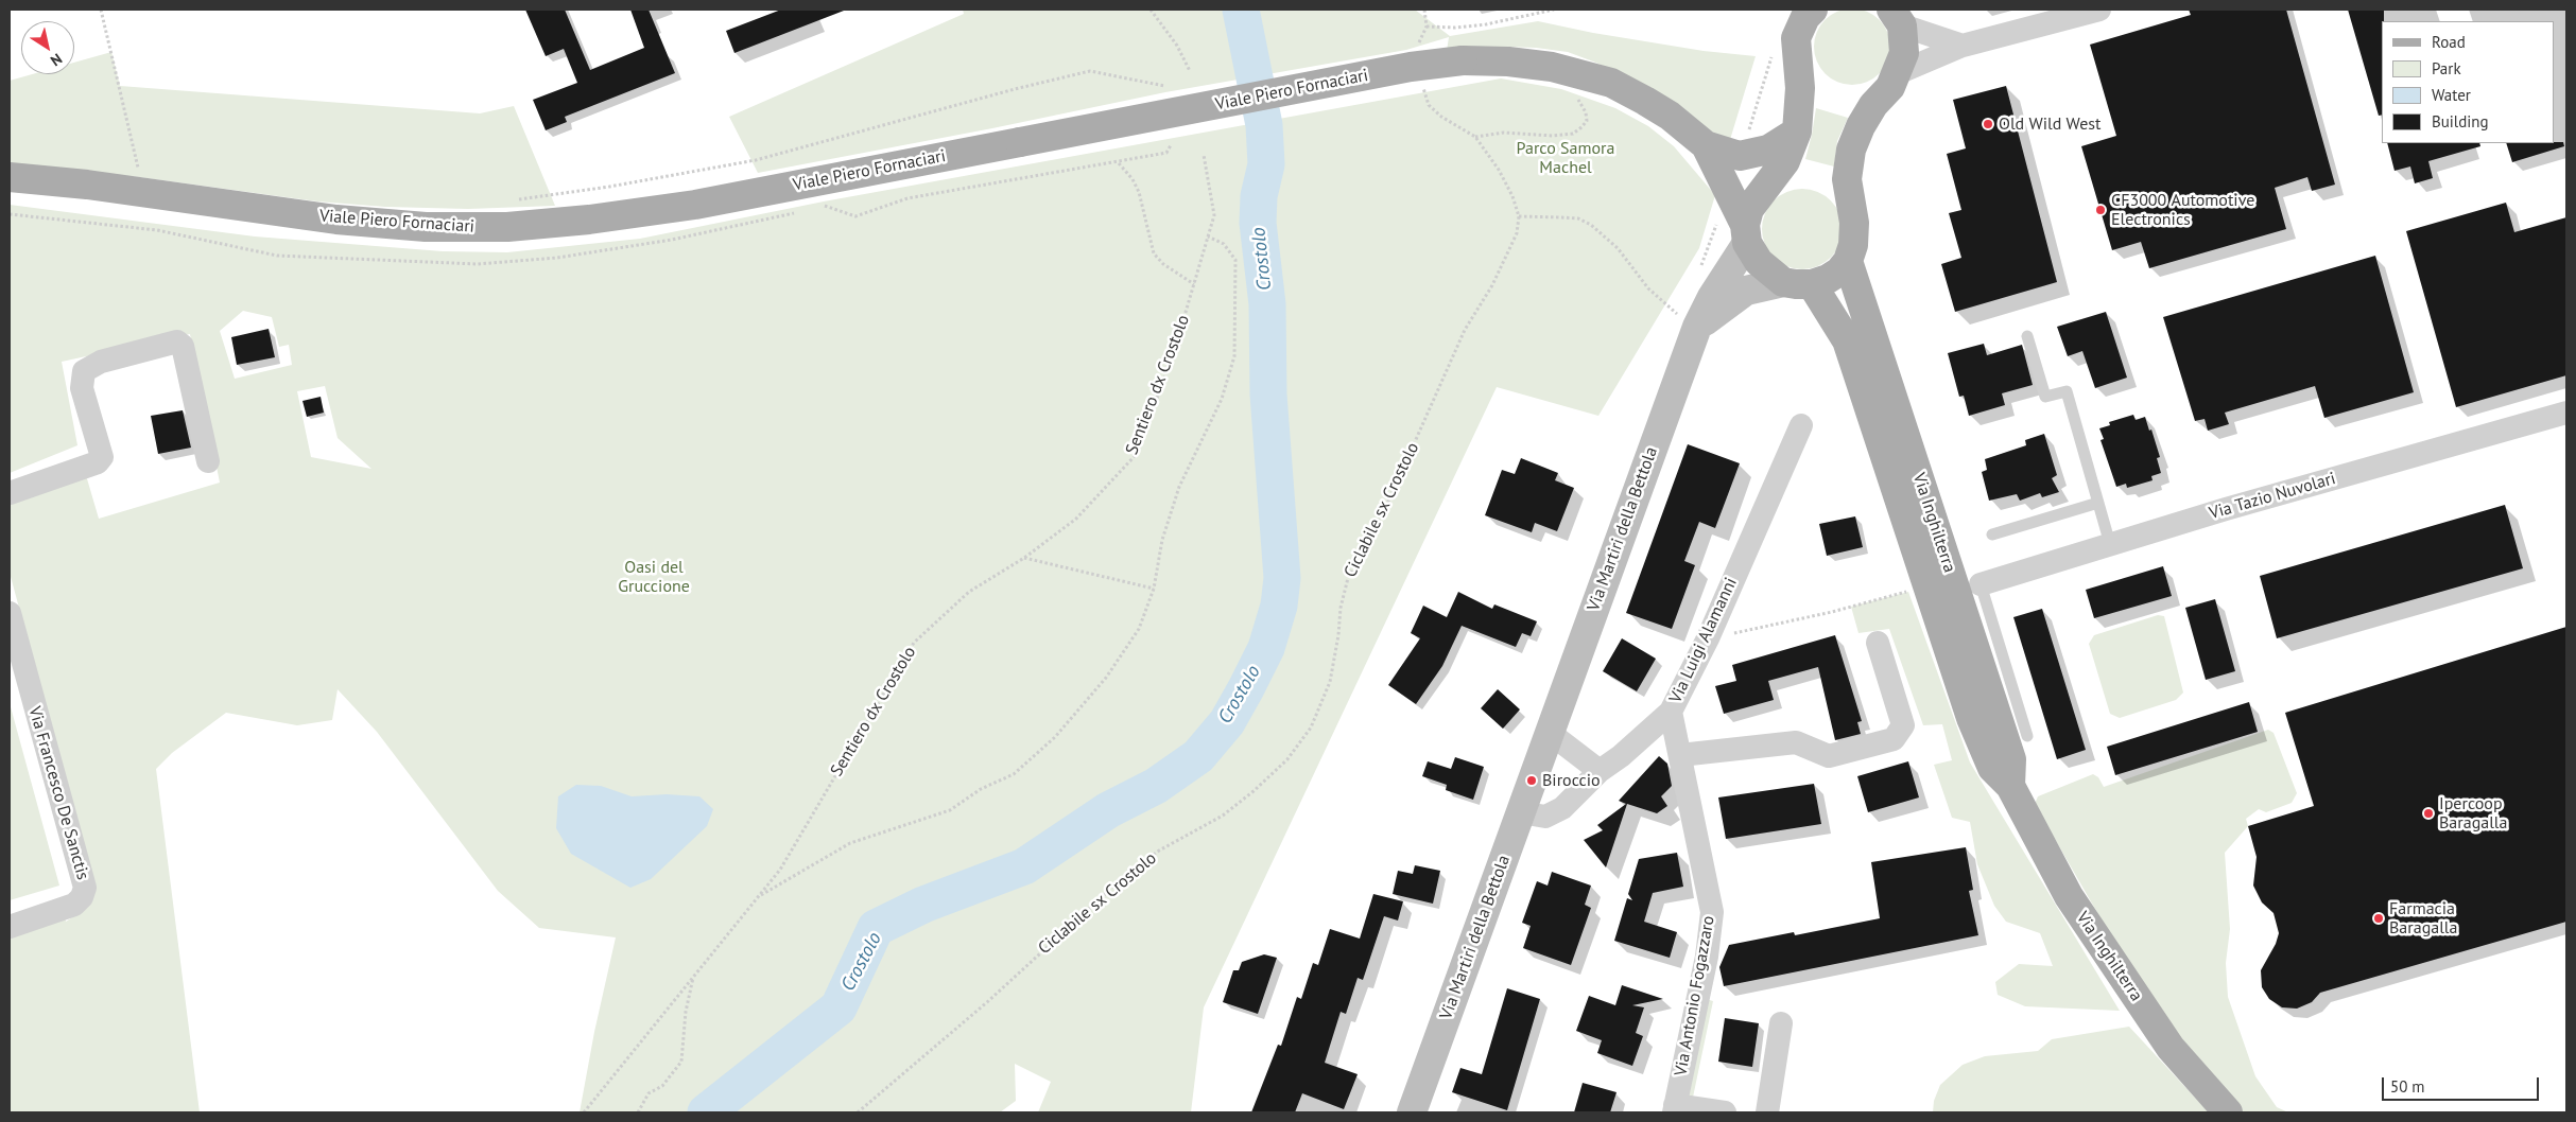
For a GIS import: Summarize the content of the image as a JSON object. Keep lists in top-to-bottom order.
{
  "streets": {
    "main road": ["Viale Piero Fornaciari", "Via Inghilterra", "Via Martiri della Bettola"],
    "street": [
      "Via Tazio Nuvolari",
      "Via Luigi Alamanni",
      "Via Francesco De Sanctis",
      "Via Antonio Fogazzaro"
    ],
    "path": ["Sentiero dx Crostolo", "Ciclabile sx Crostolo"]
  },
  "crossings": [
    ["Viale Piero Fornaciari", "Via Martiri della Bettola"],
    ["Via Martiri della Bettola", "Via Luigi Alamanni"],
    ["Via Luigi Alamanni", "Via Antonio Fogazzaro"]
  ],
  "water": ["Crostolo"],
  "parks": ["Parco Samora Machel", "Oasi del Gruccione"],
  "places": [
    "Old Wild West",
    "CF3000 Automotive Electronics",
    "Biroccio",
    "Ipercoop Baragalla",
    "Farmacia Baragalla"
  ],
  "legend": [
    "Road",
    "Park",
    "Water",
    "Building"
  ],
  "scale_bar": "50 m",
  "north": "bottom right"
}
